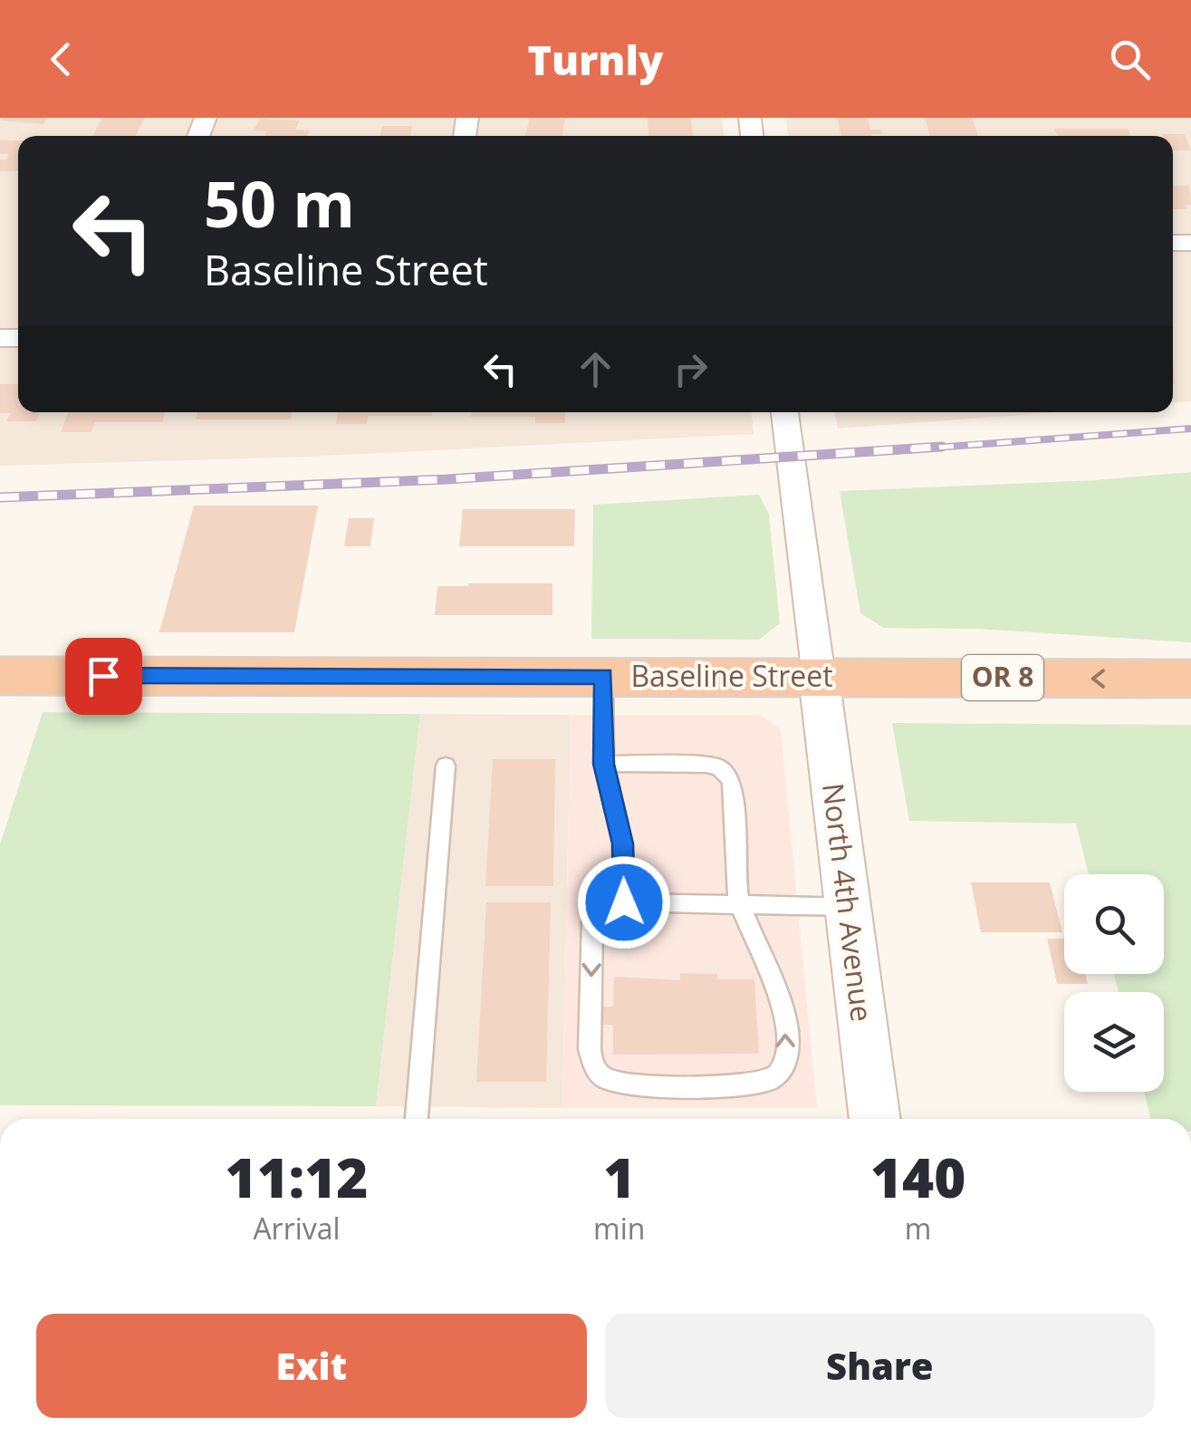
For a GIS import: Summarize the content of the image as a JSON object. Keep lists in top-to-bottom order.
{
  "streets": {
    "highway": ["Baseline Street", "OR 8"],
    "street": ["North 4th Avenue"]
  },
  "crossings": [
    ["Baseline Street", "North 4th Avenue"]
  ],
  "page": {
    "header": "Turnly",
    "turn": ["50 m", "Baseline Street"],
    "eta": [
      "11:12",
      "Arrival",
      "1",
      "min",
      "140",
      "m"
    ],
    "buttons": ["Exit", "Share"]
  }
}
